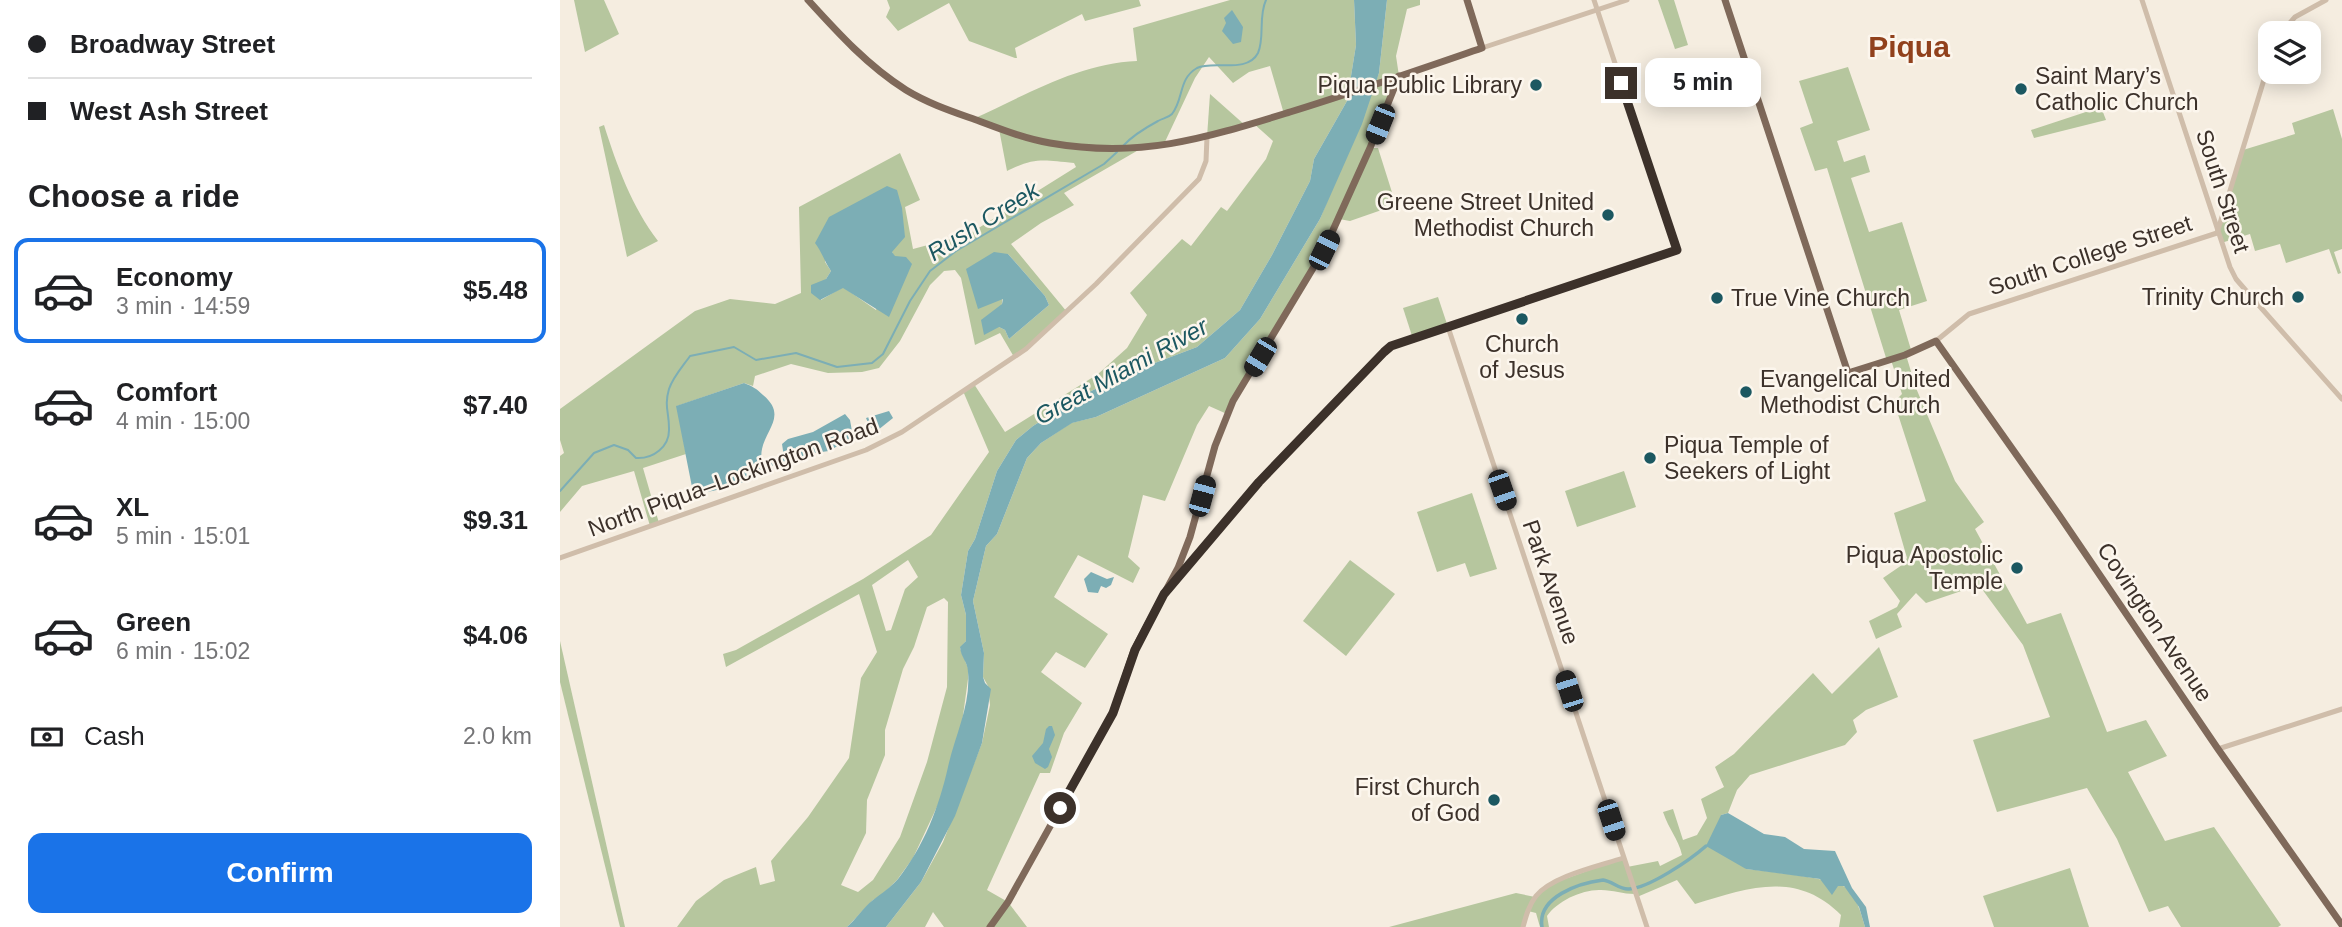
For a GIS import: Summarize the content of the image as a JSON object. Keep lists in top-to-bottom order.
{
  "streets": {
    "main road": ["South College Street", "Covington Avenue"],
    "street": ["South Street", "North Piqua–Lockington Road", "Park Avenue"]
  },
  "crossings": [
    ["South Street", "South College Street"],
    ["South College Street", "Covington Avenue"]
  ],
  "districts": ["Piqua"],
  "water": ["Rush Creek", "Great Miami River"],
  "places": [
    "Piqua Public Library",
    "Saint Mary’s Catholic Church",
    "Greene Street United Methodist Church",
    "Trinity Church",
    "True Vine Church",
    "Church of Jesus",
    "Evangelical United Methodist Church",
    "Piqua Temple of Seekers of Light",
    "Piqua Apostolic Temple",
    "First Church of God"
  ],
  "page": {
    "banner": ["Broadway Street", "West Ash Street"],
    "bubble": "5 min",
    "heading": "Choose a ride",
    "list": [
      {
        "name": "Economy",
        "note": "3 min · 14:59",
        "value": "$5.48"
      },
      {
        "name": "Comfort",
        "note": "4 min · 15:00",
        "value": "$7.40"
      },
      {
        "name": "XL",
        "note": "5 min · 15:01",
        "value": "$9.31"
      },
      {
        "name": "Green",
        "note": "6 min · 15:02",
        "value": "$4.06"
      }
    ],
    "pay": ["Cash", "2.0 km"],
    "buttons": "Confirm"
  }
}
